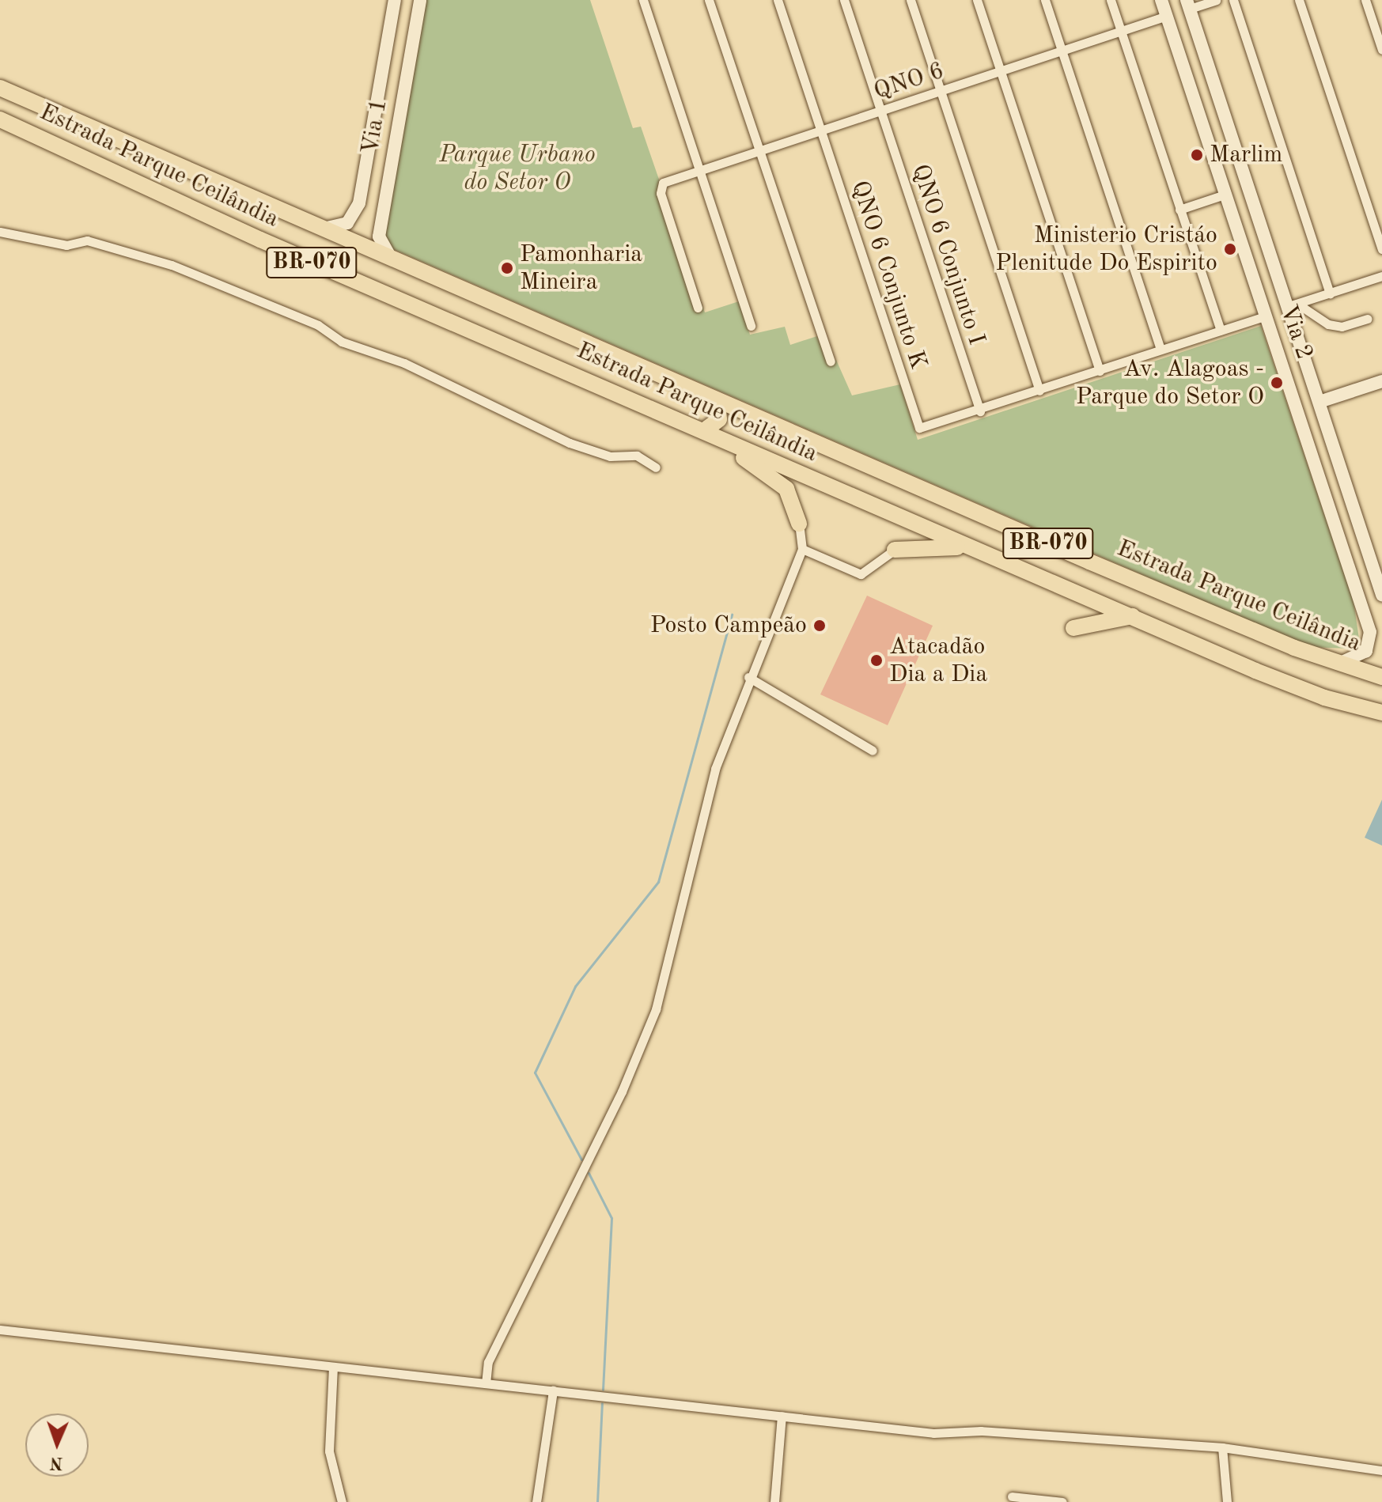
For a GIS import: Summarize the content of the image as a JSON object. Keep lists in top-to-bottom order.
{
  "streets": {
    "highway": ["Estrada Parque Ceilândia", "BR-070"],
    "main road": ["Via 1", "Via 2"],
    "street": ["QNO 6", "QNO 6 Conjunto I", "QNO 6 Conjunto K"]
  },
  "crossings": [
    ["QNO 6", "QNO 6 Conjunto I"],
    ["QNO 6", "QNO 6 Conjunto K"],
    ["QNO 6", "Via 2"],
    ["Via 1", "Estrada Parque Ceilândia"],
    ["Estrada Parque Ceilândia", "Via 2"],
    ["QNO 6 Conjunto I", "QNO 6 Conjunto K"]
  ],
  "parks": ["Parque Urbano do Setor O"],
  "places": [
    "Marlim",
    "Ministerio Cristáo Plenitude Do Espirito",
    "Pamonharia Mineira",
    "Av. Alagoas - Parque do Setor O",
    "Posto Campeão",
    "Atacadão Dia a Dia"
  ],
  "north": "bottom"
}
